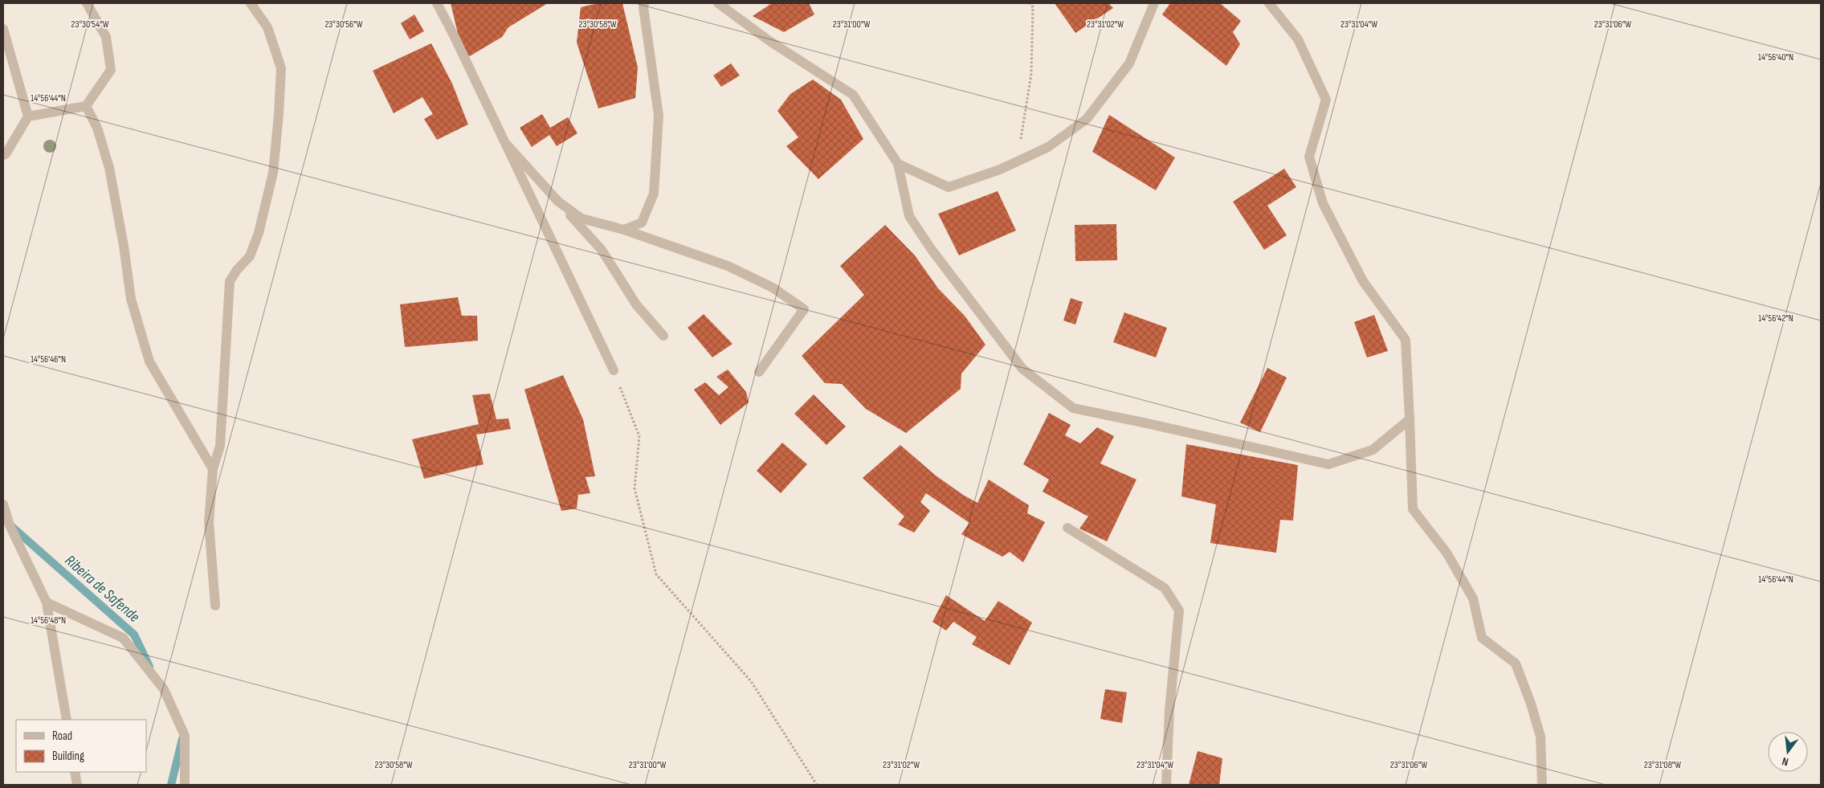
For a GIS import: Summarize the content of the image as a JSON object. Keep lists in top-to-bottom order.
{
  "water": ["Ribeira de Safende"],
  "legend": ["Road", "Building"],
  "north": "bottom",
  "coordinates": [
    "23°30'54\"W",
    "23°30'56\"W",
    "23°30'58\"W",
    "23°31'00\"W",
    "23°31'02\"W",
    "23°31'06\"W",
    "23°31'04\"W",
    "14°56'40\"N",
    "14°56'44\"N",
    "14°56'42\"N",
    "14°56'46\"N",
    "14°56'48\"N",
    "23°31'08\"W"
  ]
}
